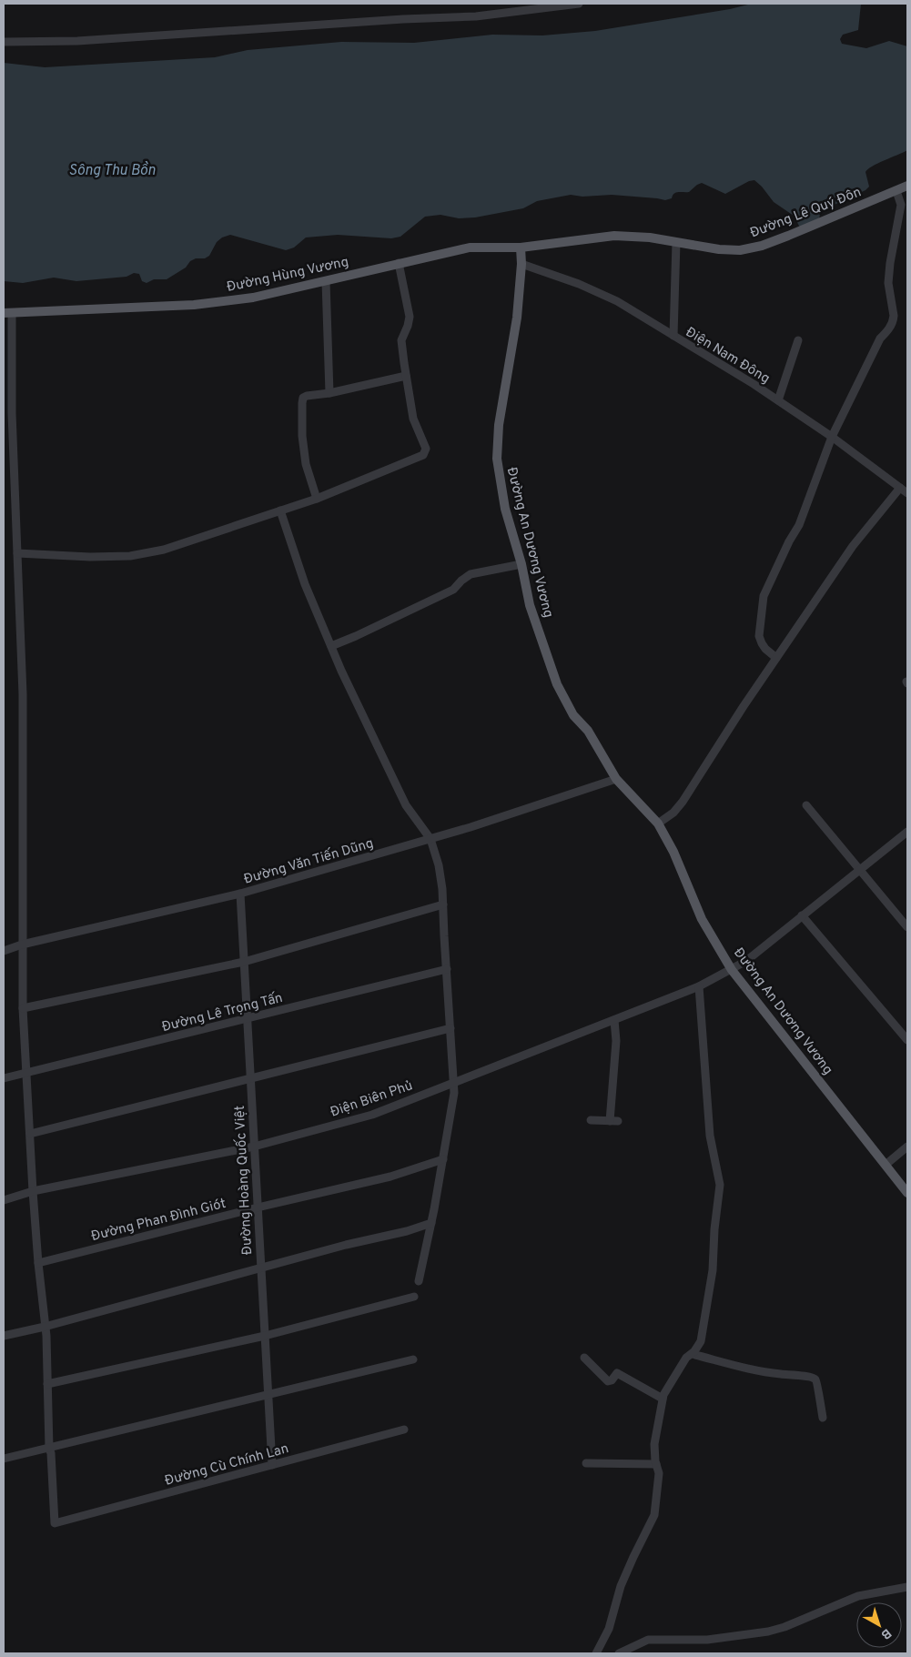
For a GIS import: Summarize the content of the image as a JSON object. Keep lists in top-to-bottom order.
{
  "streets": {
    "main road": ["Đường Lê Quý Đôn", "Đường Hùng Vương", "Đường An Dương Vương"],
    "street": [
      "Điện Nam Đông",
      "Đường Văn Tiến Dũng",
      "Đường Lê Trọng Tấn",
      "Điện Biên Phủ",
      "Đường Hoàng Quốc Việt",
      "Đường Phan Đình Giót",
      "Đường Cù Chính Lan"
    ]
  },
  "crossings": [
    ["Đường Lê Quý Đôn", "Đường Hùng Vương"],
    ["Đường Lê Quý Đôn", "Đường An Dương Vương"],
    ["Đường Hùng Vương", "Đường An Dương Vương"],
    ["Điện Nam Đông", "Đường An Dương Vương"],
    ["Đường An Dương Vương", "Đường Văn Tiến Dũng"],
    ["Đường An Dương Vương", "Điện Biên Phủ"],
    ["Đường Văn Tiến Dũng", "Đường Hoàng Quốc Việt"],
    ["Đường Lê Trọng Tấn", "Đường Hoàng Quốc Việt"],
    ["Điện Biên Phủ", "Đường Hoàng Quốc Việt"],
    ["Đường Hoàng Quốc Việt", "Đường Phan Đình Giót"],
    ["Đường Hoàng Quốc Việt", "Đường Cù Chính Lan"]
  ],
  "water": ["Sông Thu Bồn"],
  "north": "bottom right"
}
